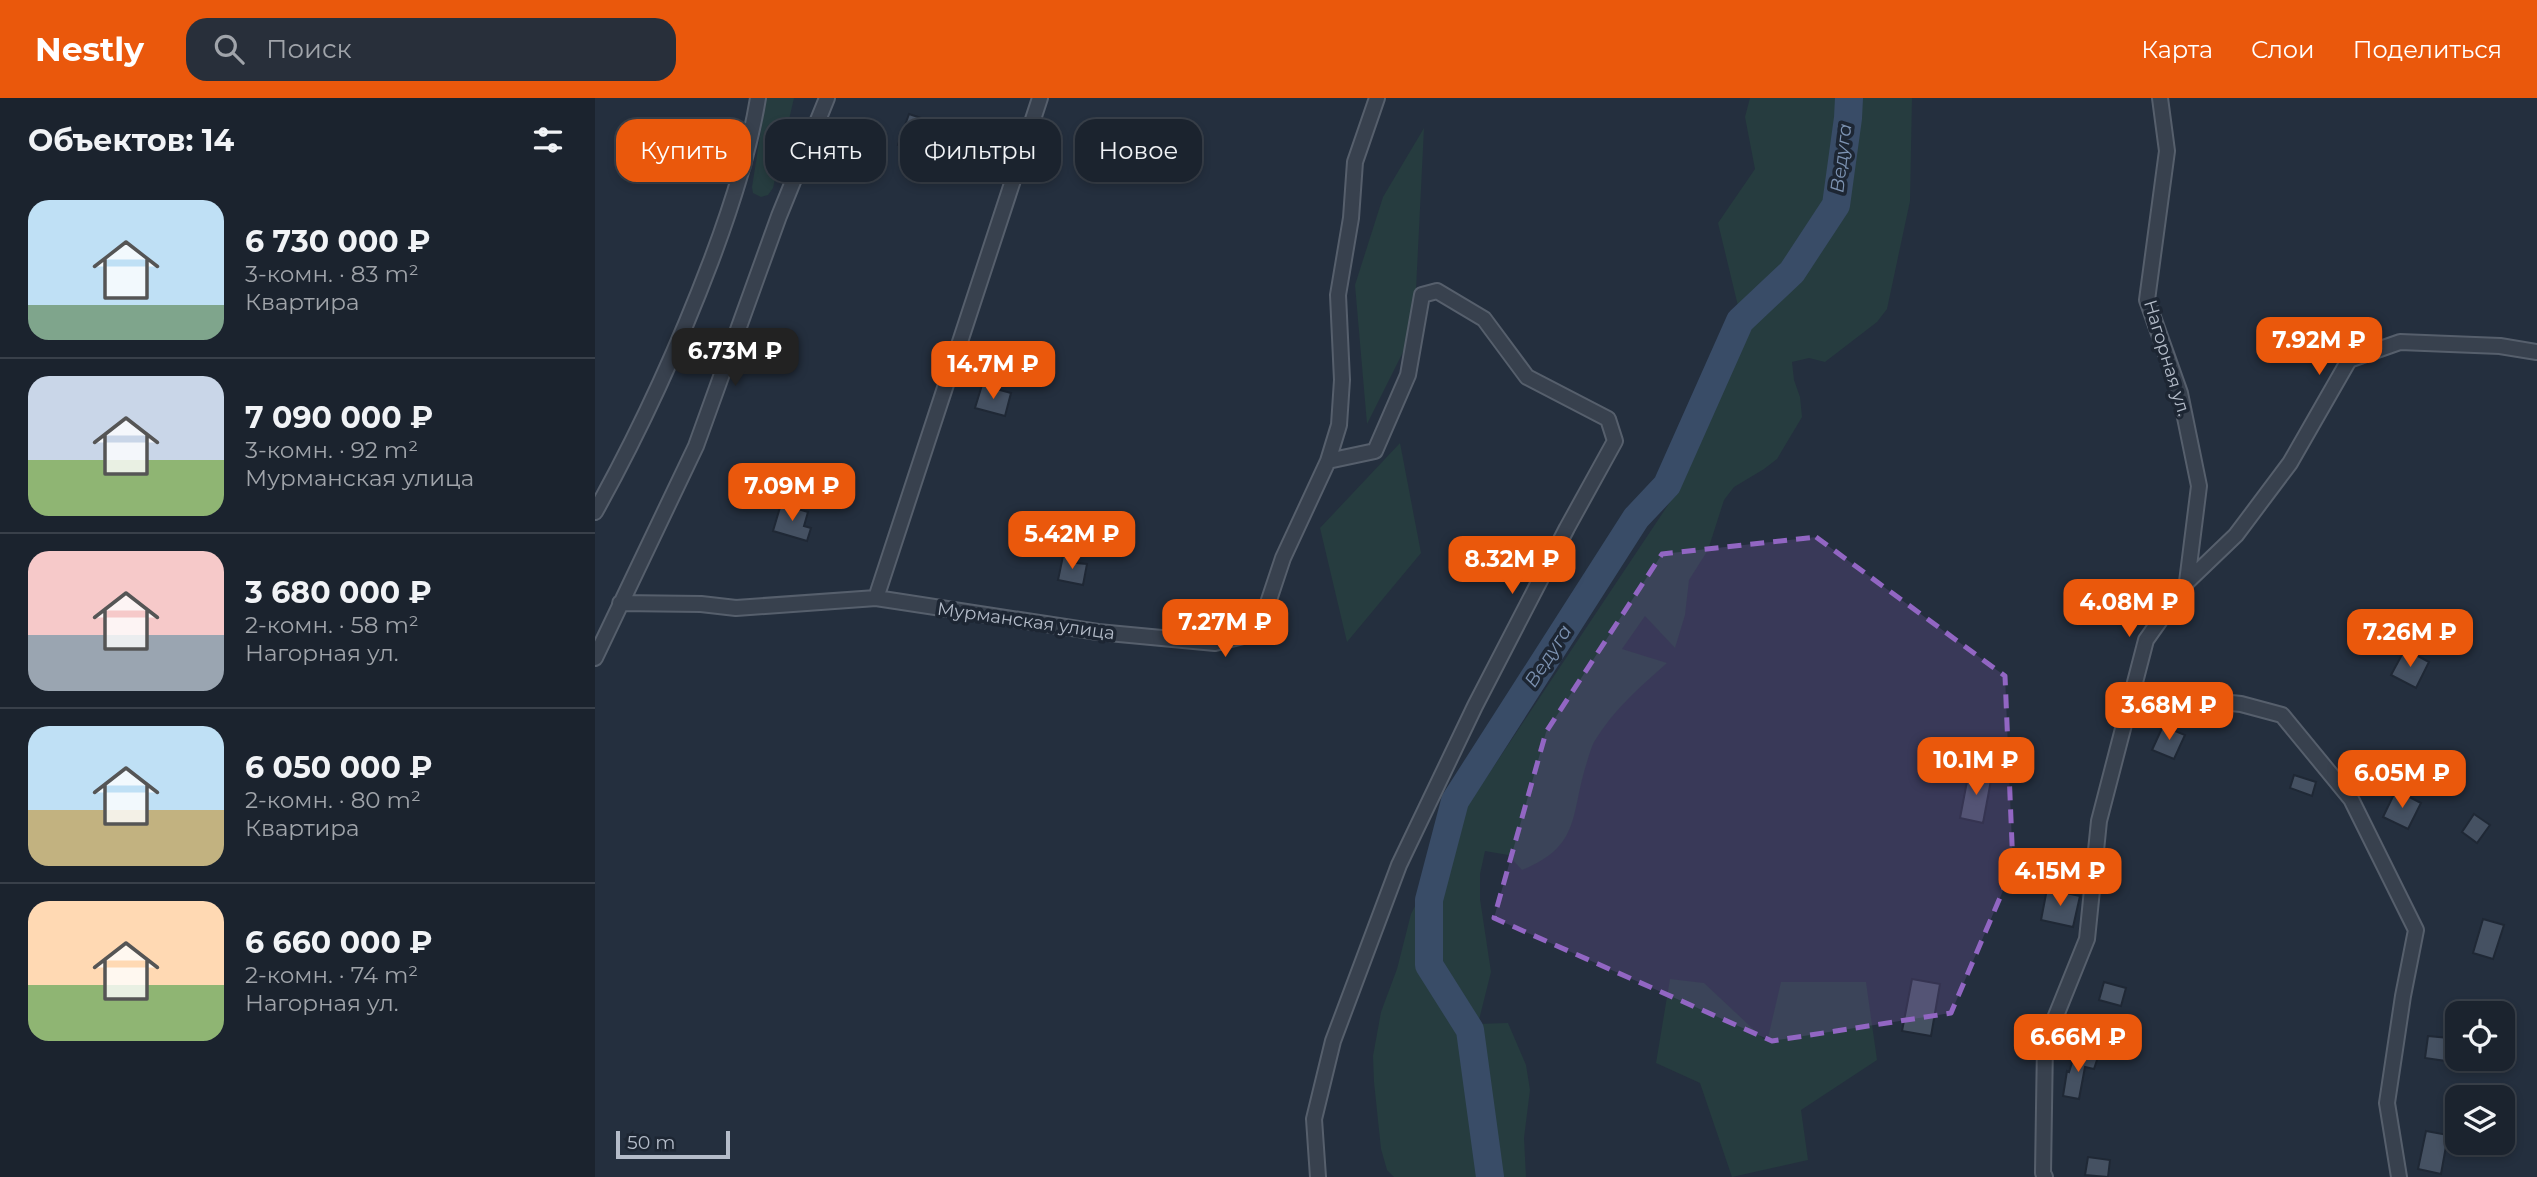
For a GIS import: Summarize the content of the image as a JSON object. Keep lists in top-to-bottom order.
{
  "streets": {
    "street": ["Нагорная ул.", "Мурманская улица"]
  },
  "water": ["Ведуга"],
  "scale_bar": "50 m",
  "page": {
    "header": "Nestly",
    "search": "Поиск",
    "nav": ["Карта", "Слои", "Поделиться"],
    "heading": "Объектов: 14",
    "chip": [
      "Купить",
      "Снять",
      "Фильтры",
      "Новое"
    ],
    "list": [
      {
        "name": "6 730 000 ₽",
        "note": "3-комн. · 83 m² · Квартира"
      },
      {
        "name": "7 090 000 ₽",
        "note": "3-комн. · 92 m² · Мурманская улица"
      },
      {
        "name": "3 680 000 ₽",
        "note": "2-комн. · 58 m² · Нагорная ул."
      },
      {
        "name": "6 050 000 ₽",
        "note": "2-комн. · 80 m² · Квартира"
      },
      {
        "name": "6 660 000 ₽",
        "note": "2-комн. · 74 m² · Нагорная ул."
      }
    ],
    "price": [
      "7.92M ₽",
      "6.73M ₽",
      "14.7M ₽",
      "7.09M ₽",
      "5.42M ₽",
      "8.32M ₽",
      "4.08M ₽",
      "7.27M ₽",
      "7.26M ₽",
      "3.68M ₽",
      "10.1M ₽",
      "6.05M ₽",
      "4.15M ₽",
      "6.66M ₽"
    ],
    "scale": "50 m"
  }
}
